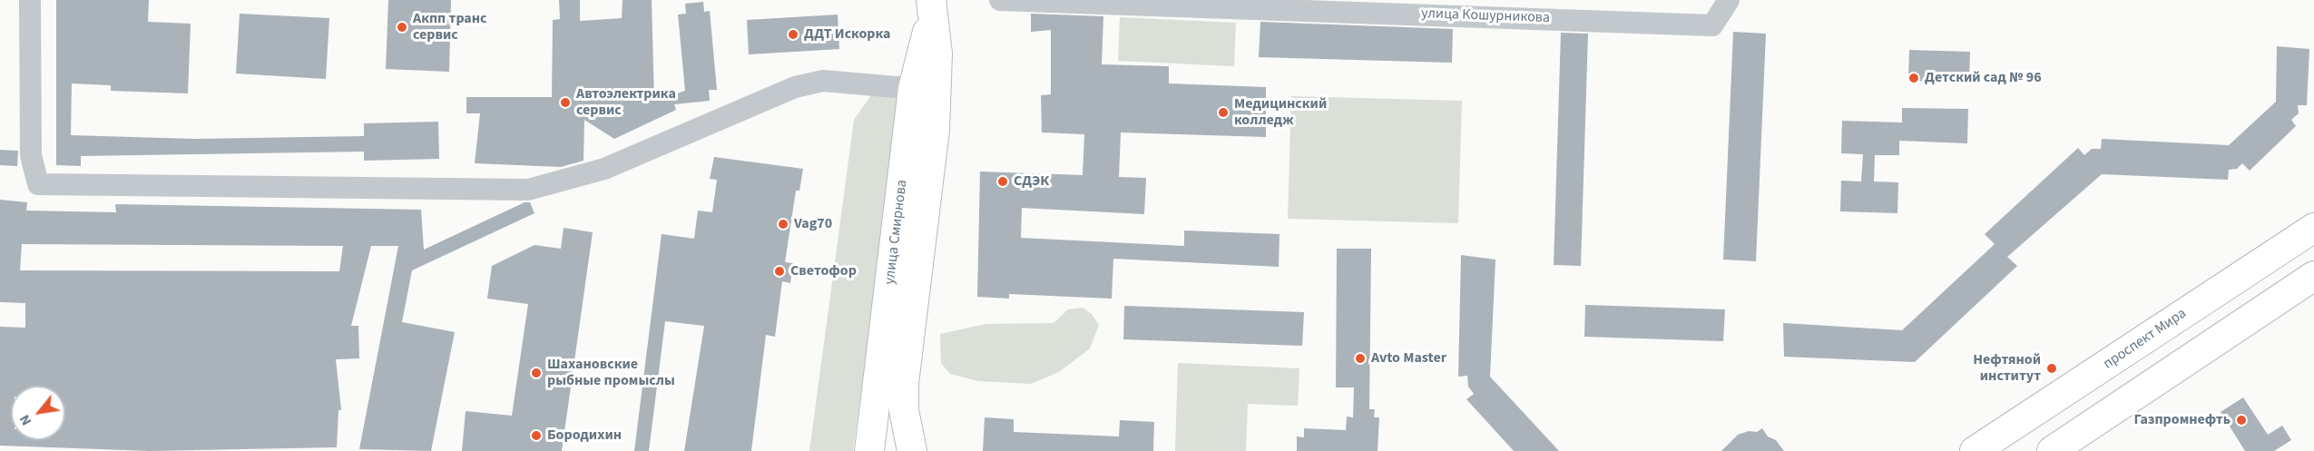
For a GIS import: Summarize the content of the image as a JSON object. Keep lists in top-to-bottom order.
{
  "streets": {
    "main road": ["улица Смирнова", "проспект Мира"],
    "street": ["улица Кошурникова"]
  },
  "places": [
    "Акпп транс сервис",
    "ДДТ Искорка",
    "Детский сад № 96",
    "Автоэлектрика сервис",
    "Медицинский колледж",
    "СДЭК",
    "Vag70",
    "Светофор",
    "Avto Master",
    "Нефтяной институт",
    "Шахановские рыбные промыслы",
    "Газпромнефть",
    "Бородихин"
  ],
  "north": "bottom left"
}
